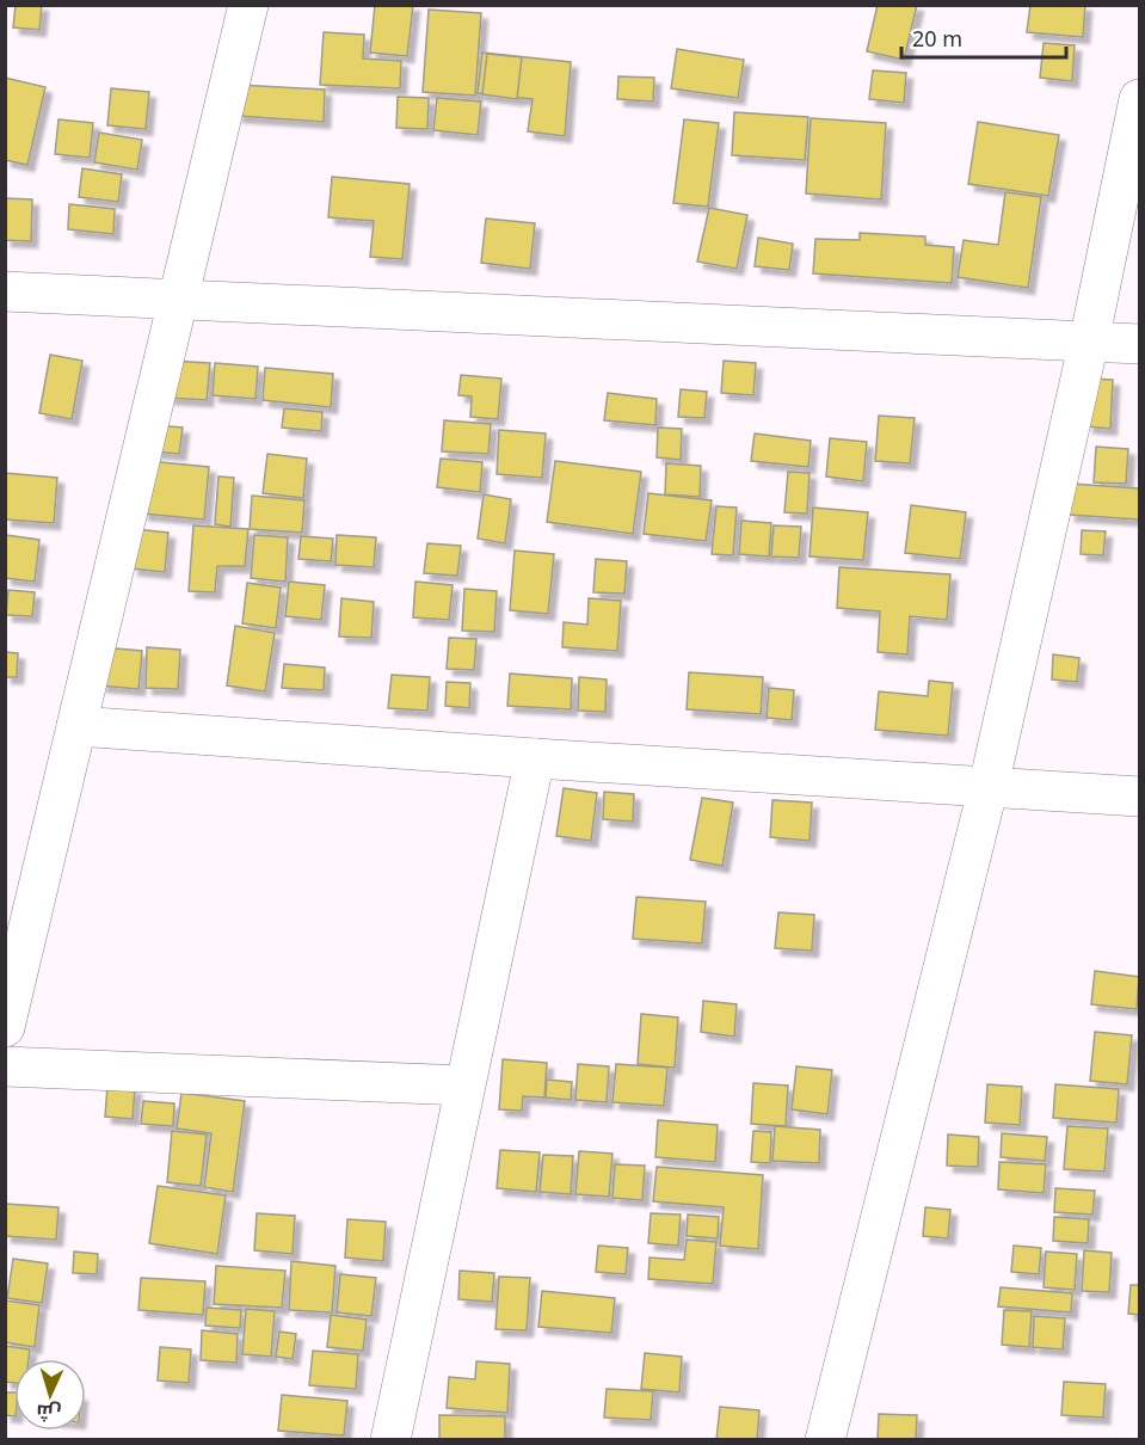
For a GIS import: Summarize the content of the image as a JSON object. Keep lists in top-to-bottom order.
{
  "scale_bar": "20 m",
  "north": "bottom"
}
